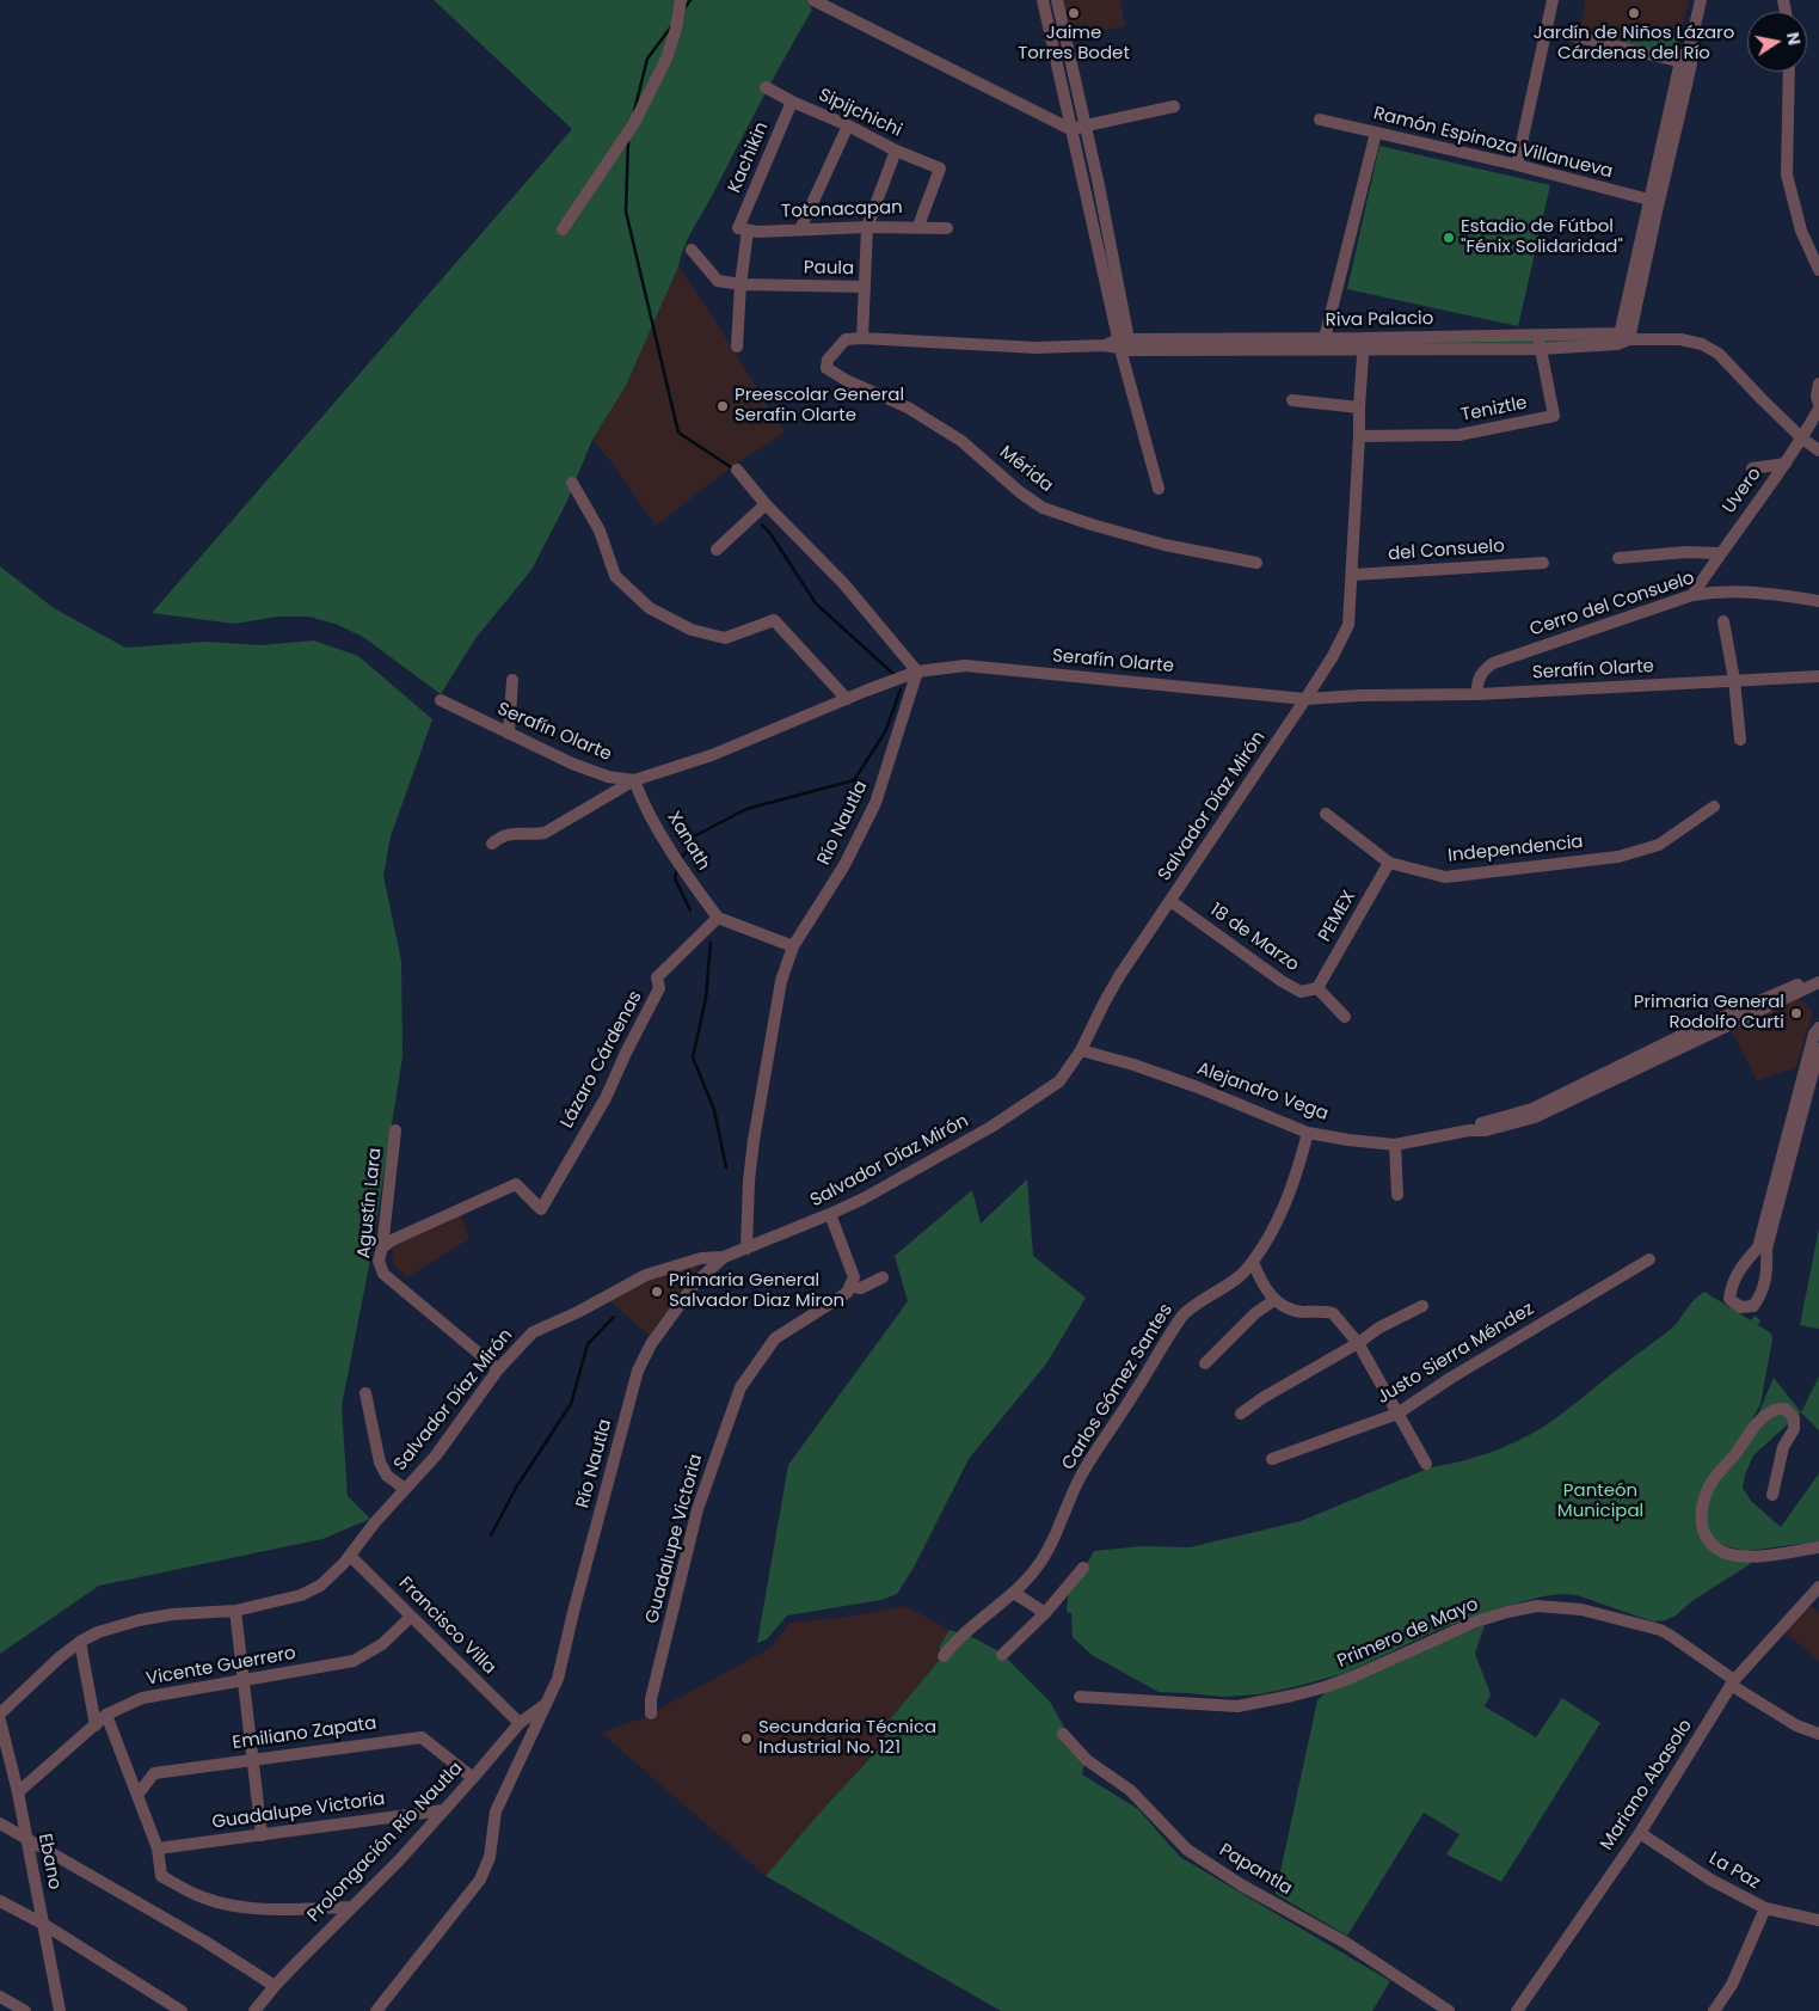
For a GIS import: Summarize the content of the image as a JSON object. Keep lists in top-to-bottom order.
{
  "streets": {
    "street": [
      "Sipijchichi",
      "Ramón Espinoza Villanueva",
      "Kachikin",
      "Totonacapan",
      "Paula",
      "Riva Palacio",
      "Teniztle",
      "Mérida",
      "Uvero",
      "del Consuelo",
      "Cerro del Consuelo",
      "Serafín Olarte",
      "Salvador Díaz Mirón",
      "Río Nautla",
      "Xanath",
      "Independencia",
      "PEMEX",
      "18 de Marzo",
      "Lázaro Cárdenas",
      "Alejandro Vega",
      "Agustín Lara",
      "Justo Sierra Méndez",
      "Carlos Gómez Santes",
      "Guadalupe Victoria",
      "Francisco Villa",
      "Primero de Mayo",
      "Vicente Guerrero",
      "Emiliano Zapata",
      "Mariano Abasolo",
      "Prolongación Río Nautla",
      "Ebano",
      "Papantla",
      "La Paz"
    ]
  },
  "crossings": [
    ["Sipijchichi", "Kachikin"],
    ["Sipijchichi", "Totonacapan"],
    ["Kachikin", "Totonacapan"],
    ["Paula", "Riva Palacio"],
    ["Riva Palacio", "Teniztle"],
    ["Riva Palacio", "Mérida"],
    ["Riva Palacio", "Uvero"],
    ["Riva Palacio", "Salvador Díaz Mirón"],
    ["Teniztle", "Salvador Díaz Mirón"],
    ["Uvero", "Cerro del Consuelo"],
    ["del Consuelo", "Salvador Díaz Mirón"],
    ["Cerro del Consuelo", "Serafín Olarte"],
    ["Serafín Olarte", "Salvador Díaz Mirón"],
    ["Serafín Olarte", "Río Nautla"],
    ["Serafín Olarte", "Xanath"],
    ["Salvador Díaz Mirón", "Río Nautla"],
    ["Salvador Díaz Mirón", "18 de Marzo"],
    ["Salvador Díaz Mirón", "Alejandro Vega"],
    ["Salvador Díaz Mirón", "Agustín Lara"],
    ["Salvador Díaz Mirón", "Francisco Villa"],
    ["Río Nautla", "Prolongación Río Nautla"],
    ["Xanath", "Lázaro Cárdenas"],
    ["Independencia", "PEMEX"],
    ["PEMEX", "18 de Marzo"],
    ["Lázaro Cárdenas", "Agustín Lara"],
    ["Alejandro Vega", "Carlos Gómez Santes"],
    ["Guadalupe Victoria", "Prolongación Río Nautla"],
    ["Francisco Villa", "Vicente Guerrero"],
    ["Francisco Villa", "Prolongación Río Nautla"],
    ["Primero de Mayo", "Mariano Abasolo"],
    ["Vicente Guerrero", "Ebano"],
    ["Emiliano Zapata", "Prolongación Río Nautla"],
    ["Mariano Abasolo", "La Paz"]
  ],
  "parks": ["Panteón Municipal"],
  "places": [
    "Jaime Torres Bodet",
    "Jardín de Niños Lázaro Cárdenas del Río",
    "Estadio de Fútbol \"Fénix Solidaridad\"",
    "Preescolar General Serafin Olarte",
    "Primaria General Rodolfo Curti",
    "Primaria General Salvador Diaz Miron",
    "Secundaria Técnica Industrial No. 121"
  ],
  "north": "right"
}
